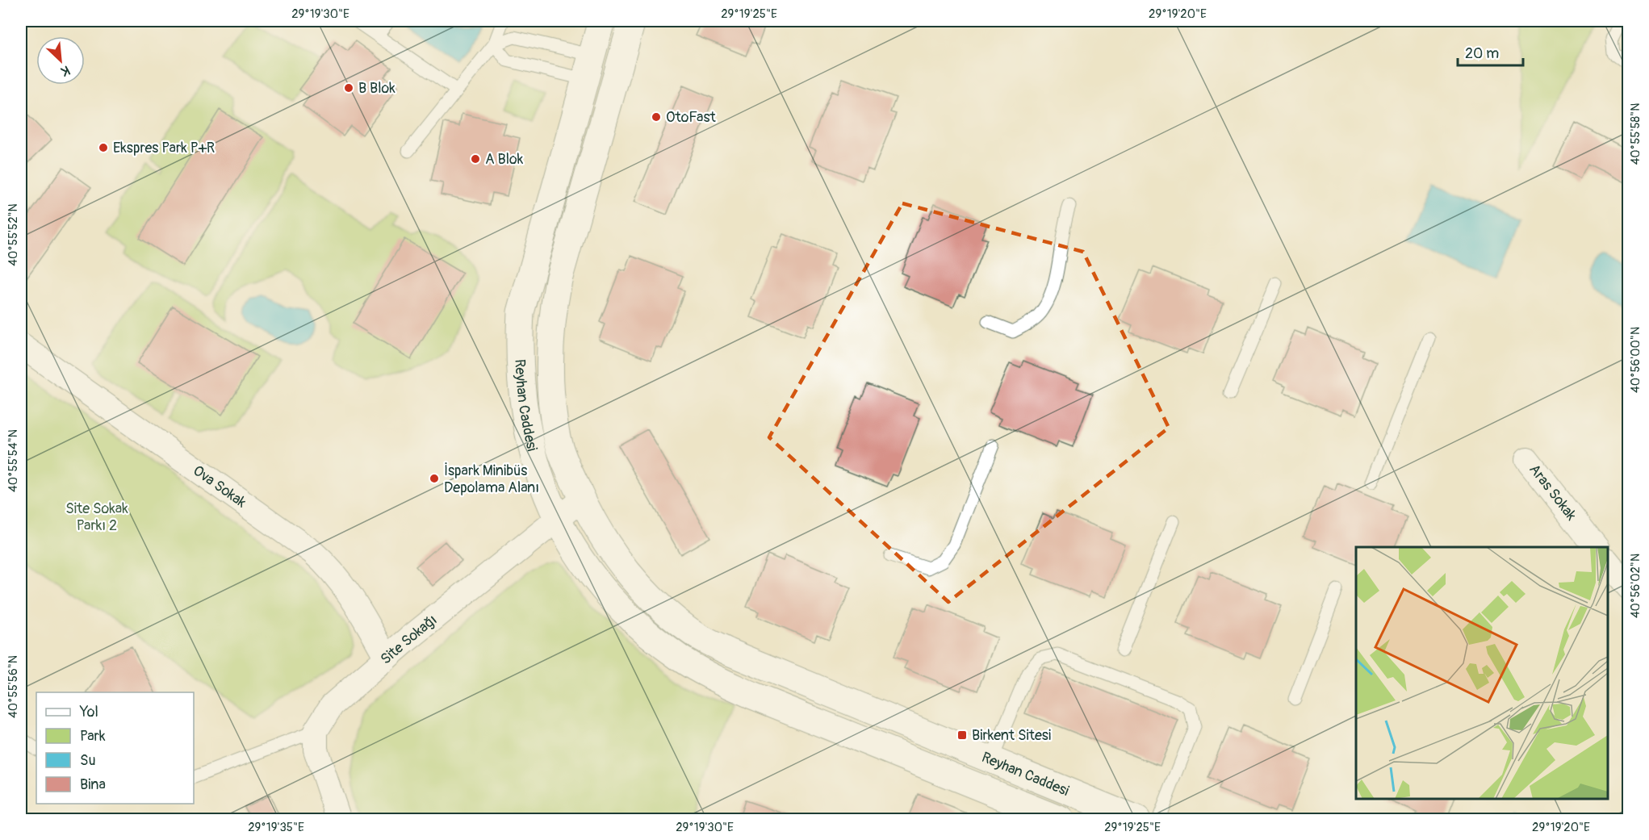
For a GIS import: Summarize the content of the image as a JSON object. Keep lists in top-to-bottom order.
{
  "streets": {
    "main road": ["Reyhan Caddesi"],
    "street": ["Ova Sokak", "Aras Sokak", "Site Sokağı"]
  },
  "crossings": [
    ["Reyhan Caddesi", "Site Sokağı"],
    ["Ova Sokak", "Site Sokağı"]
  ],
  "parks": ["Site Sokak Parkı 2"],
  "places": {
    "other": [
      "B Blok",
      "OtoFast",
      "Ekspres Park P+R",
      "A Blok",
      "İspark Minibüs Depolama Alanı"
    ],
    "transit": ["Birkent Sitesi"]
  },
  "legend": [
    "Yol",
    "Park",
    "Su",
    "Bina"
  ],
  "scale_bar": "20 m",
  "north": "bottom right",
  "coordinates": [
    "29°19'30\"E",
    "29°19'25\"E",
    "29°19'20\"E",
    "40°55'58\"N",
    "40°55'52\"N",
    "40°56'00\"N",
    "40°55'54\"N",
    "40°56'02\"N",
    "40°55'56\"N",
    "29°19'35\"E"
  ]
}
